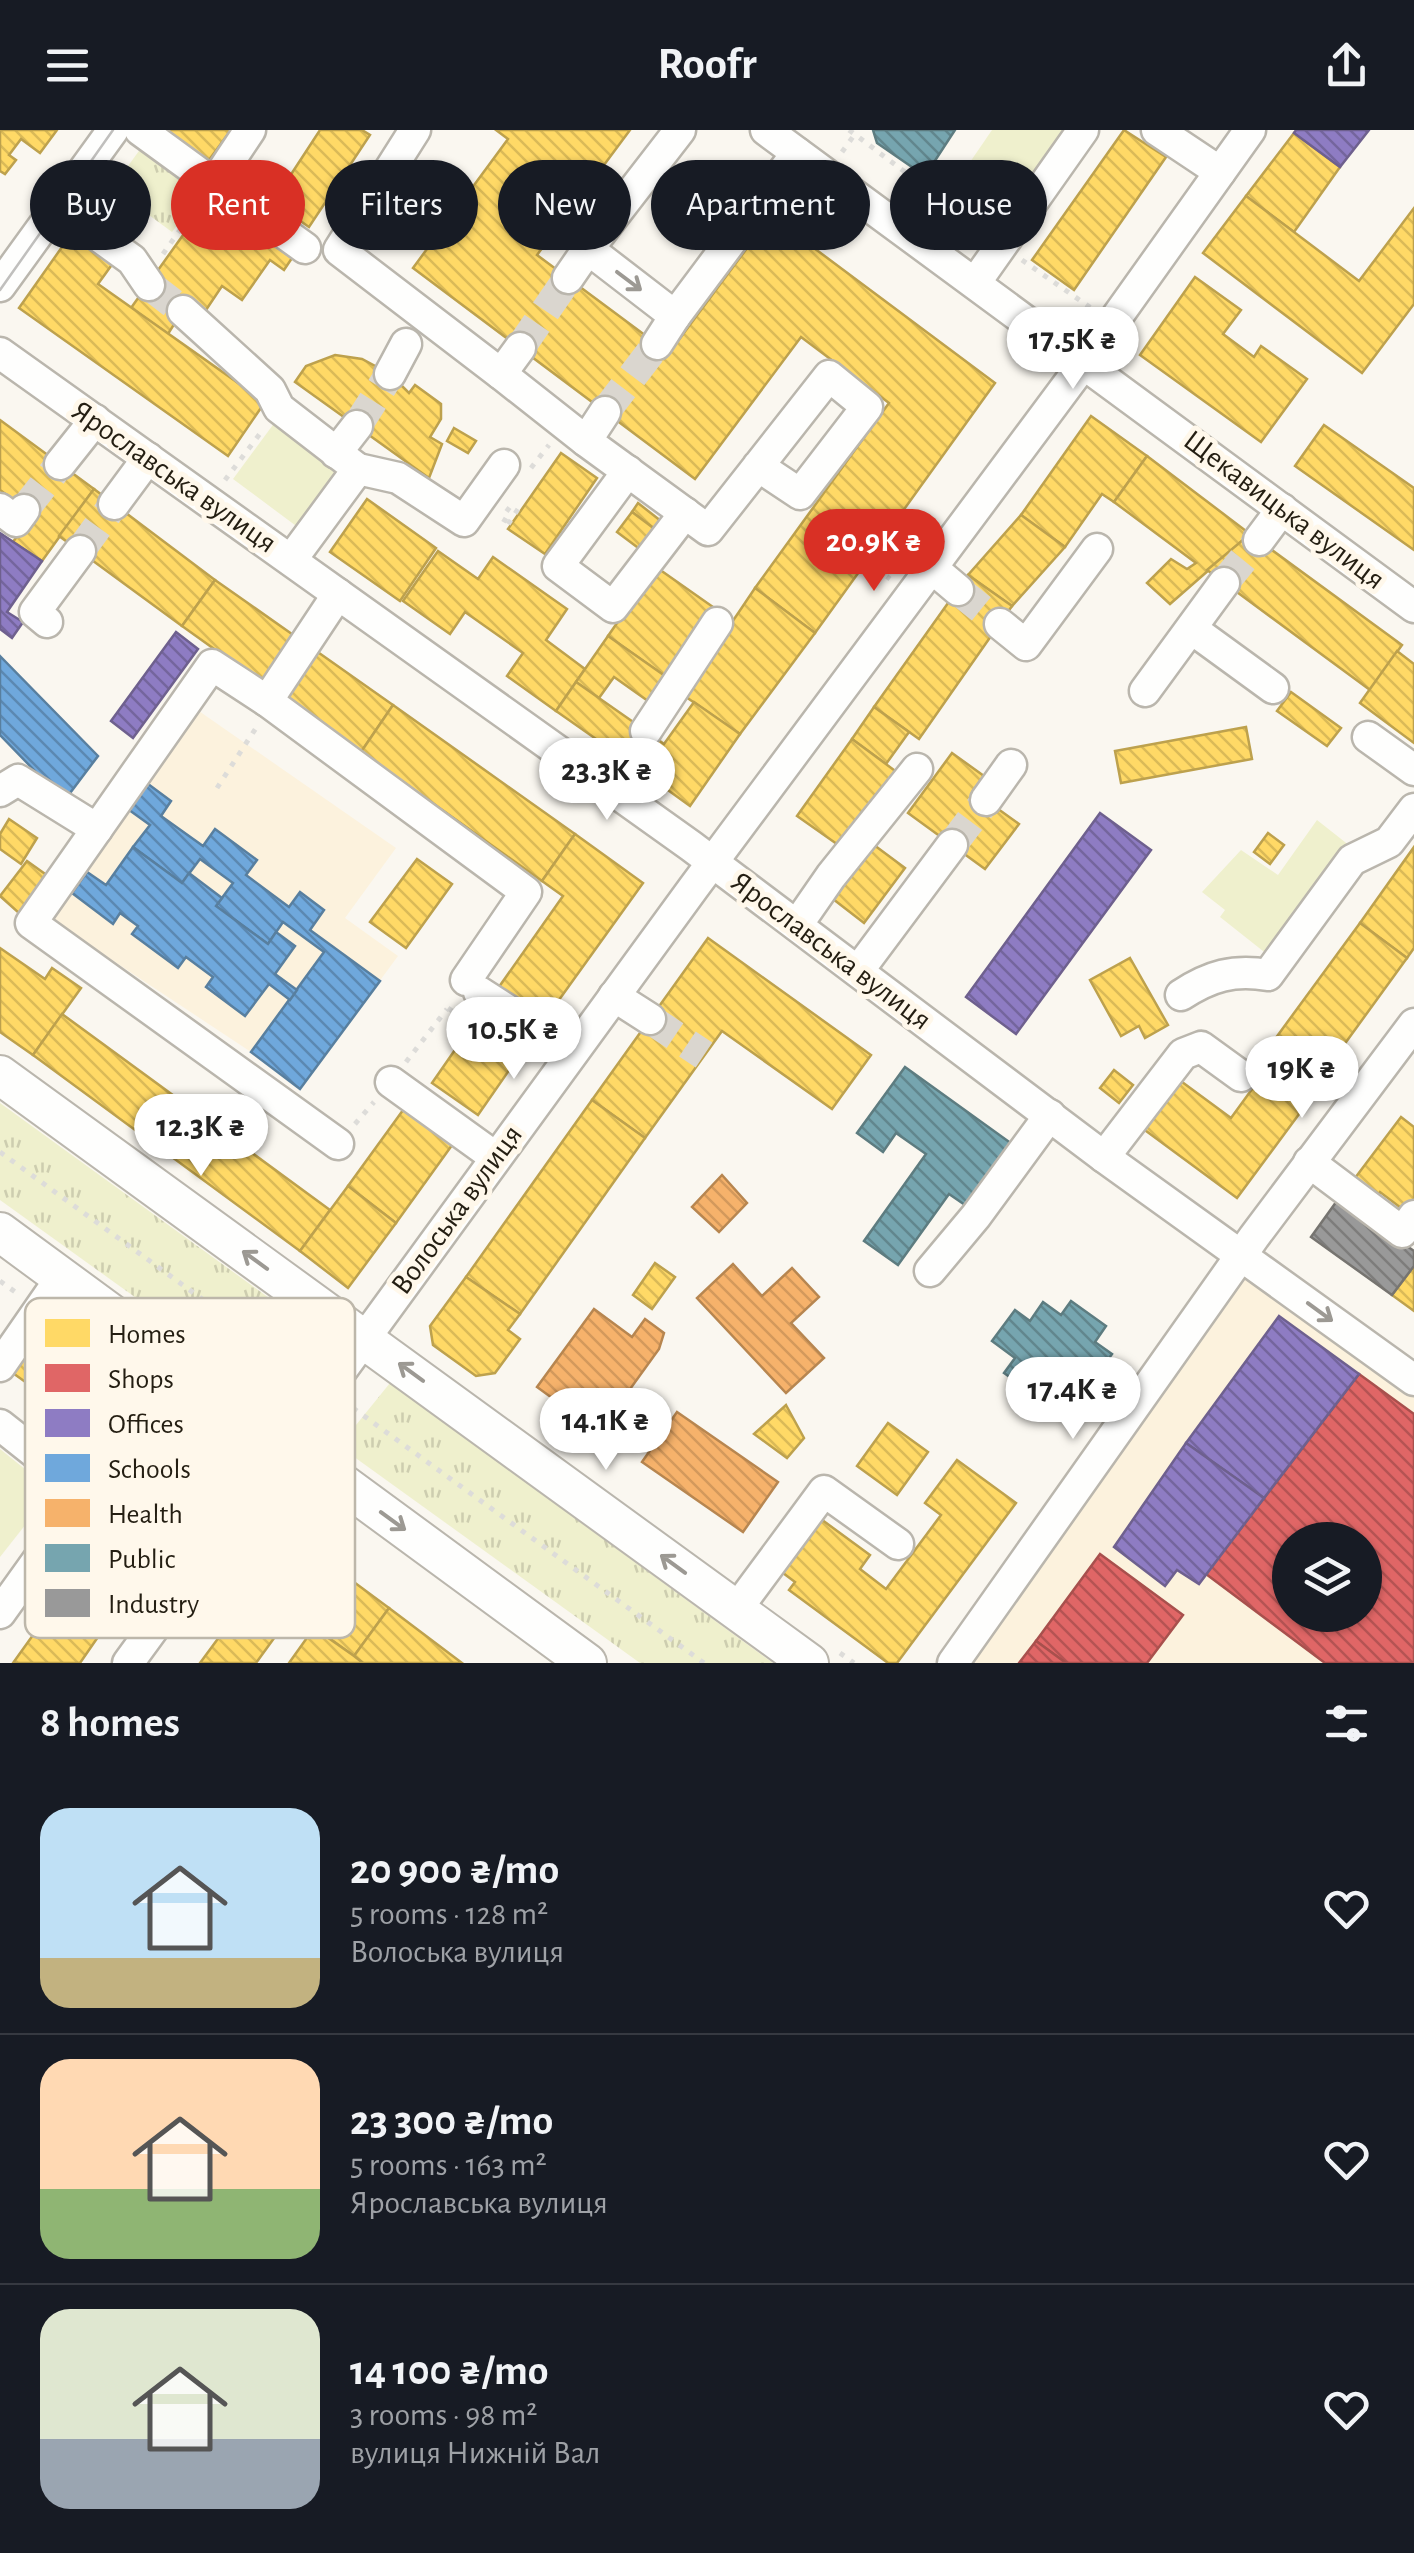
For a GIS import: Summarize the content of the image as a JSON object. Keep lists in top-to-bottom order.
{
  "streets": {
    "street": ["Ярославська вулиця", "Щекавицька вулиця", "Волоська вулиця"]
  },
  "crossings": [
    ["Ярославська вулиця", "Волоська вулиця"],
    ["Щекавицька вулиця", "Волоська вулиця"]
  ],
  "legend": [
    "Homes",
    "Shops",
    "Offices",
    "Schools",
    "Health",
    "Public",
    "Industry"
  ],
  "page": {
    "header": "Roofr",
    "chip": [
      "Buy",
      "Rent",
      "Filters",
      "New",
      "Apartment",
      "House"
    ],
    "price": [
      "17.5K ₴",
      "20.9K ₴",
      "23.3K ₴",
      "10.5K ₴",
      "19K ₴",
      "12.3K ₴",
      "17.4K ₴",
      "14.1K ₴"
    ],
    "heading": "8 homes",
    "list": [
      {
        "name": "20 900 ₴/mo",
        "note": "5 rooms · 128 m² · Волоська вулиця"
      },
      {
        "name": "23 300 ₴/mo",
        "note": "5 rooms · 163 m² · Ярославська вулиця"
      },
      {
        "name": "14 100 ₴/mo",
        "note": "3 rooms · 98 m² · вулиця Нижній Вал"
      }
    ]
  }
}
